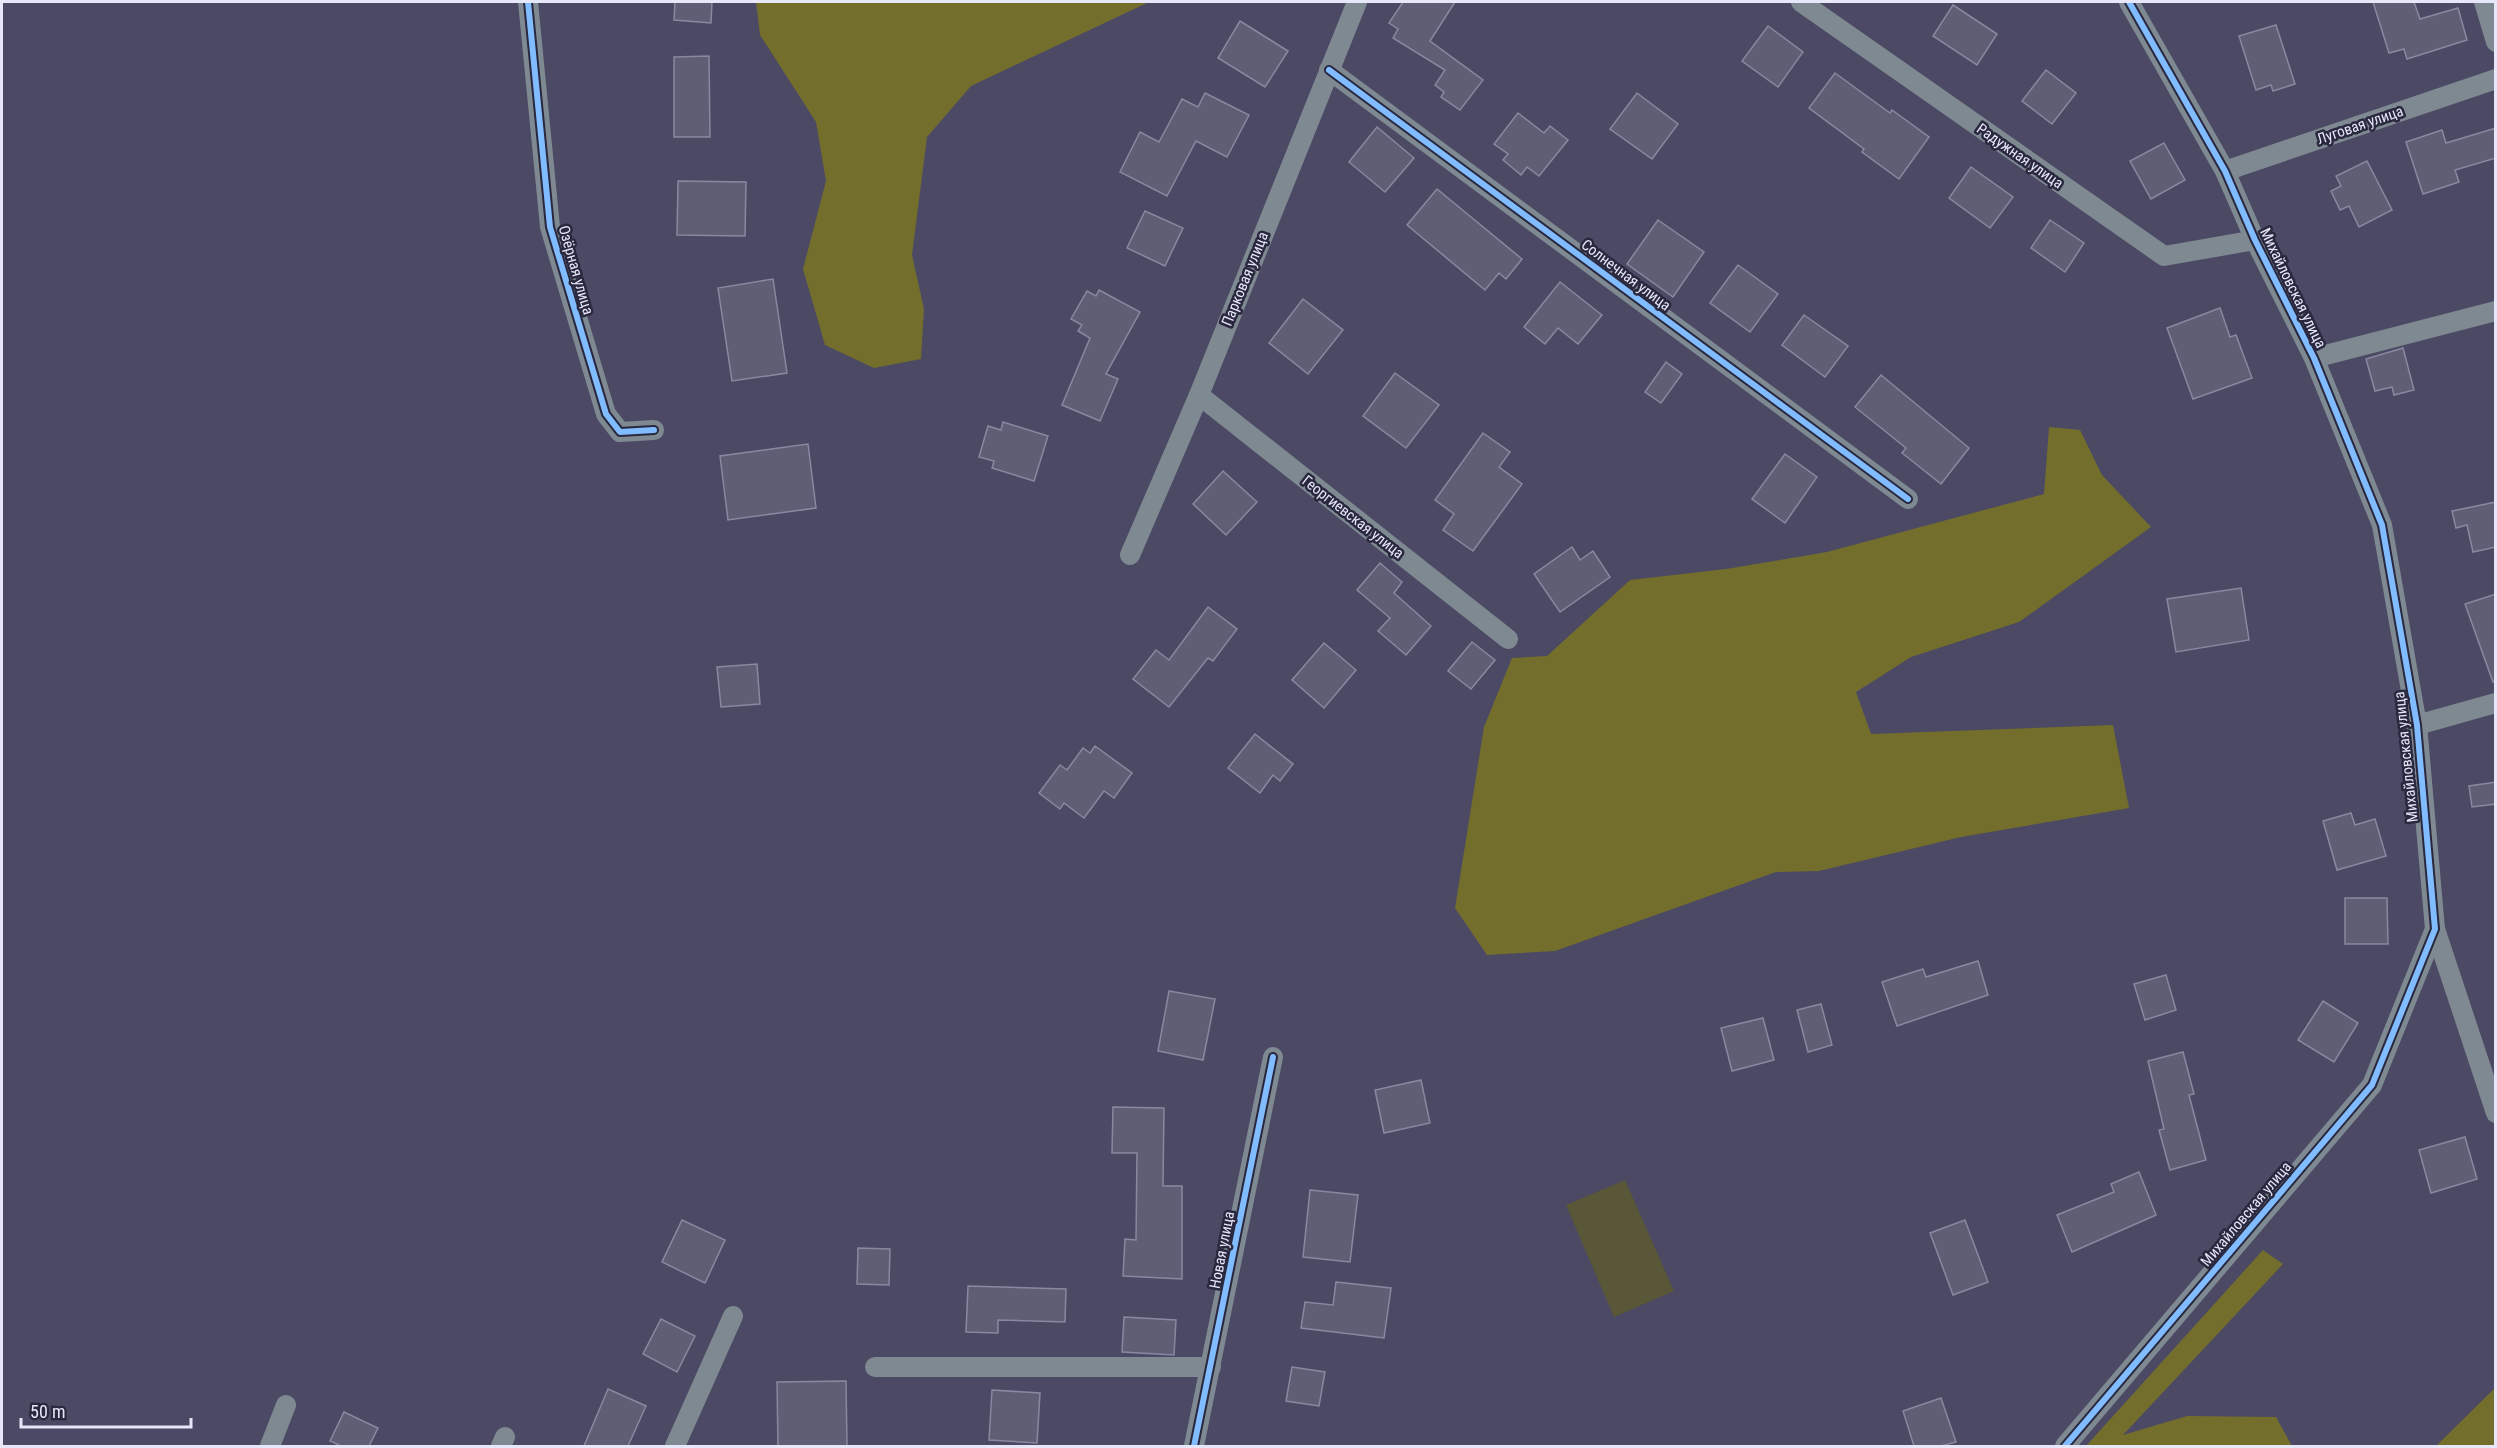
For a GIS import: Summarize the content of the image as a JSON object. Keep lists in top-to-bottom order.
{
  "streets": {
    "street": [
      "Луговая улица",
      "Радужная улица",
      "Озёрная улица",
      "Солнечная улица",
      "Парковая улица",
      "Михайловская улица",
      "Георгиевская улица",
      "Новая улица"
    ]
  },
  "crossings": [
    ["Луговая улица", "Михайловская улица"],
    ["Радужная улица", "Михайловская улица"],
    ["Солнечная улица", "Парковая улица"],
    ["Парковая улица", "Георгиевская улица"]
  ],
  "scale_bar": "50 m"
}
